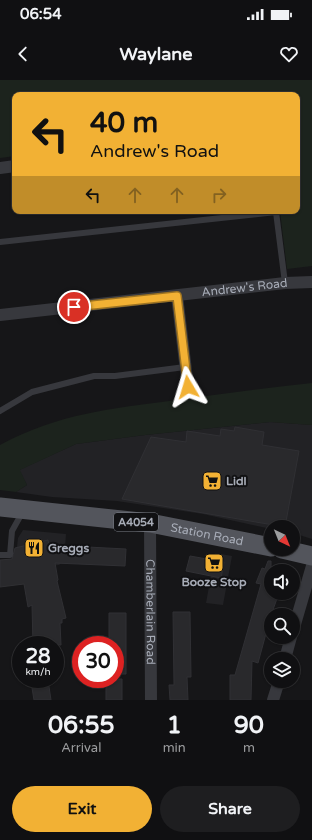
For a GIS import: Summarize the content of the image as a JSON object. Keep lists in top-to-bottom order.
{
  "streets": {
    "main road": ["A4054", "Station Road"],
    "street": ["Andrew's Road", "Chamberlain Road"]
  },
  "crossings": [
    ["Station Road", "Chamberlain Road"]
  ],
  "places": {
    "supermarket": ["Lidl", "Booze Stop"],
    "restaurant": ["Greggs"]
  },
  "north": "bottom right",
  "page": {
    "status": "06:54",
    "header": "Waylane",
    "turn": ["40 m", "Andrew's Road"],
    "speed": "28 km/h",
    "limit": "30",
    "eta": [
      "06:55",
      "Arrival",
      "1",
      "min",
      "90",
      "m"
    ],
    "buttons": ["Exit", "Share"]
  }
}
